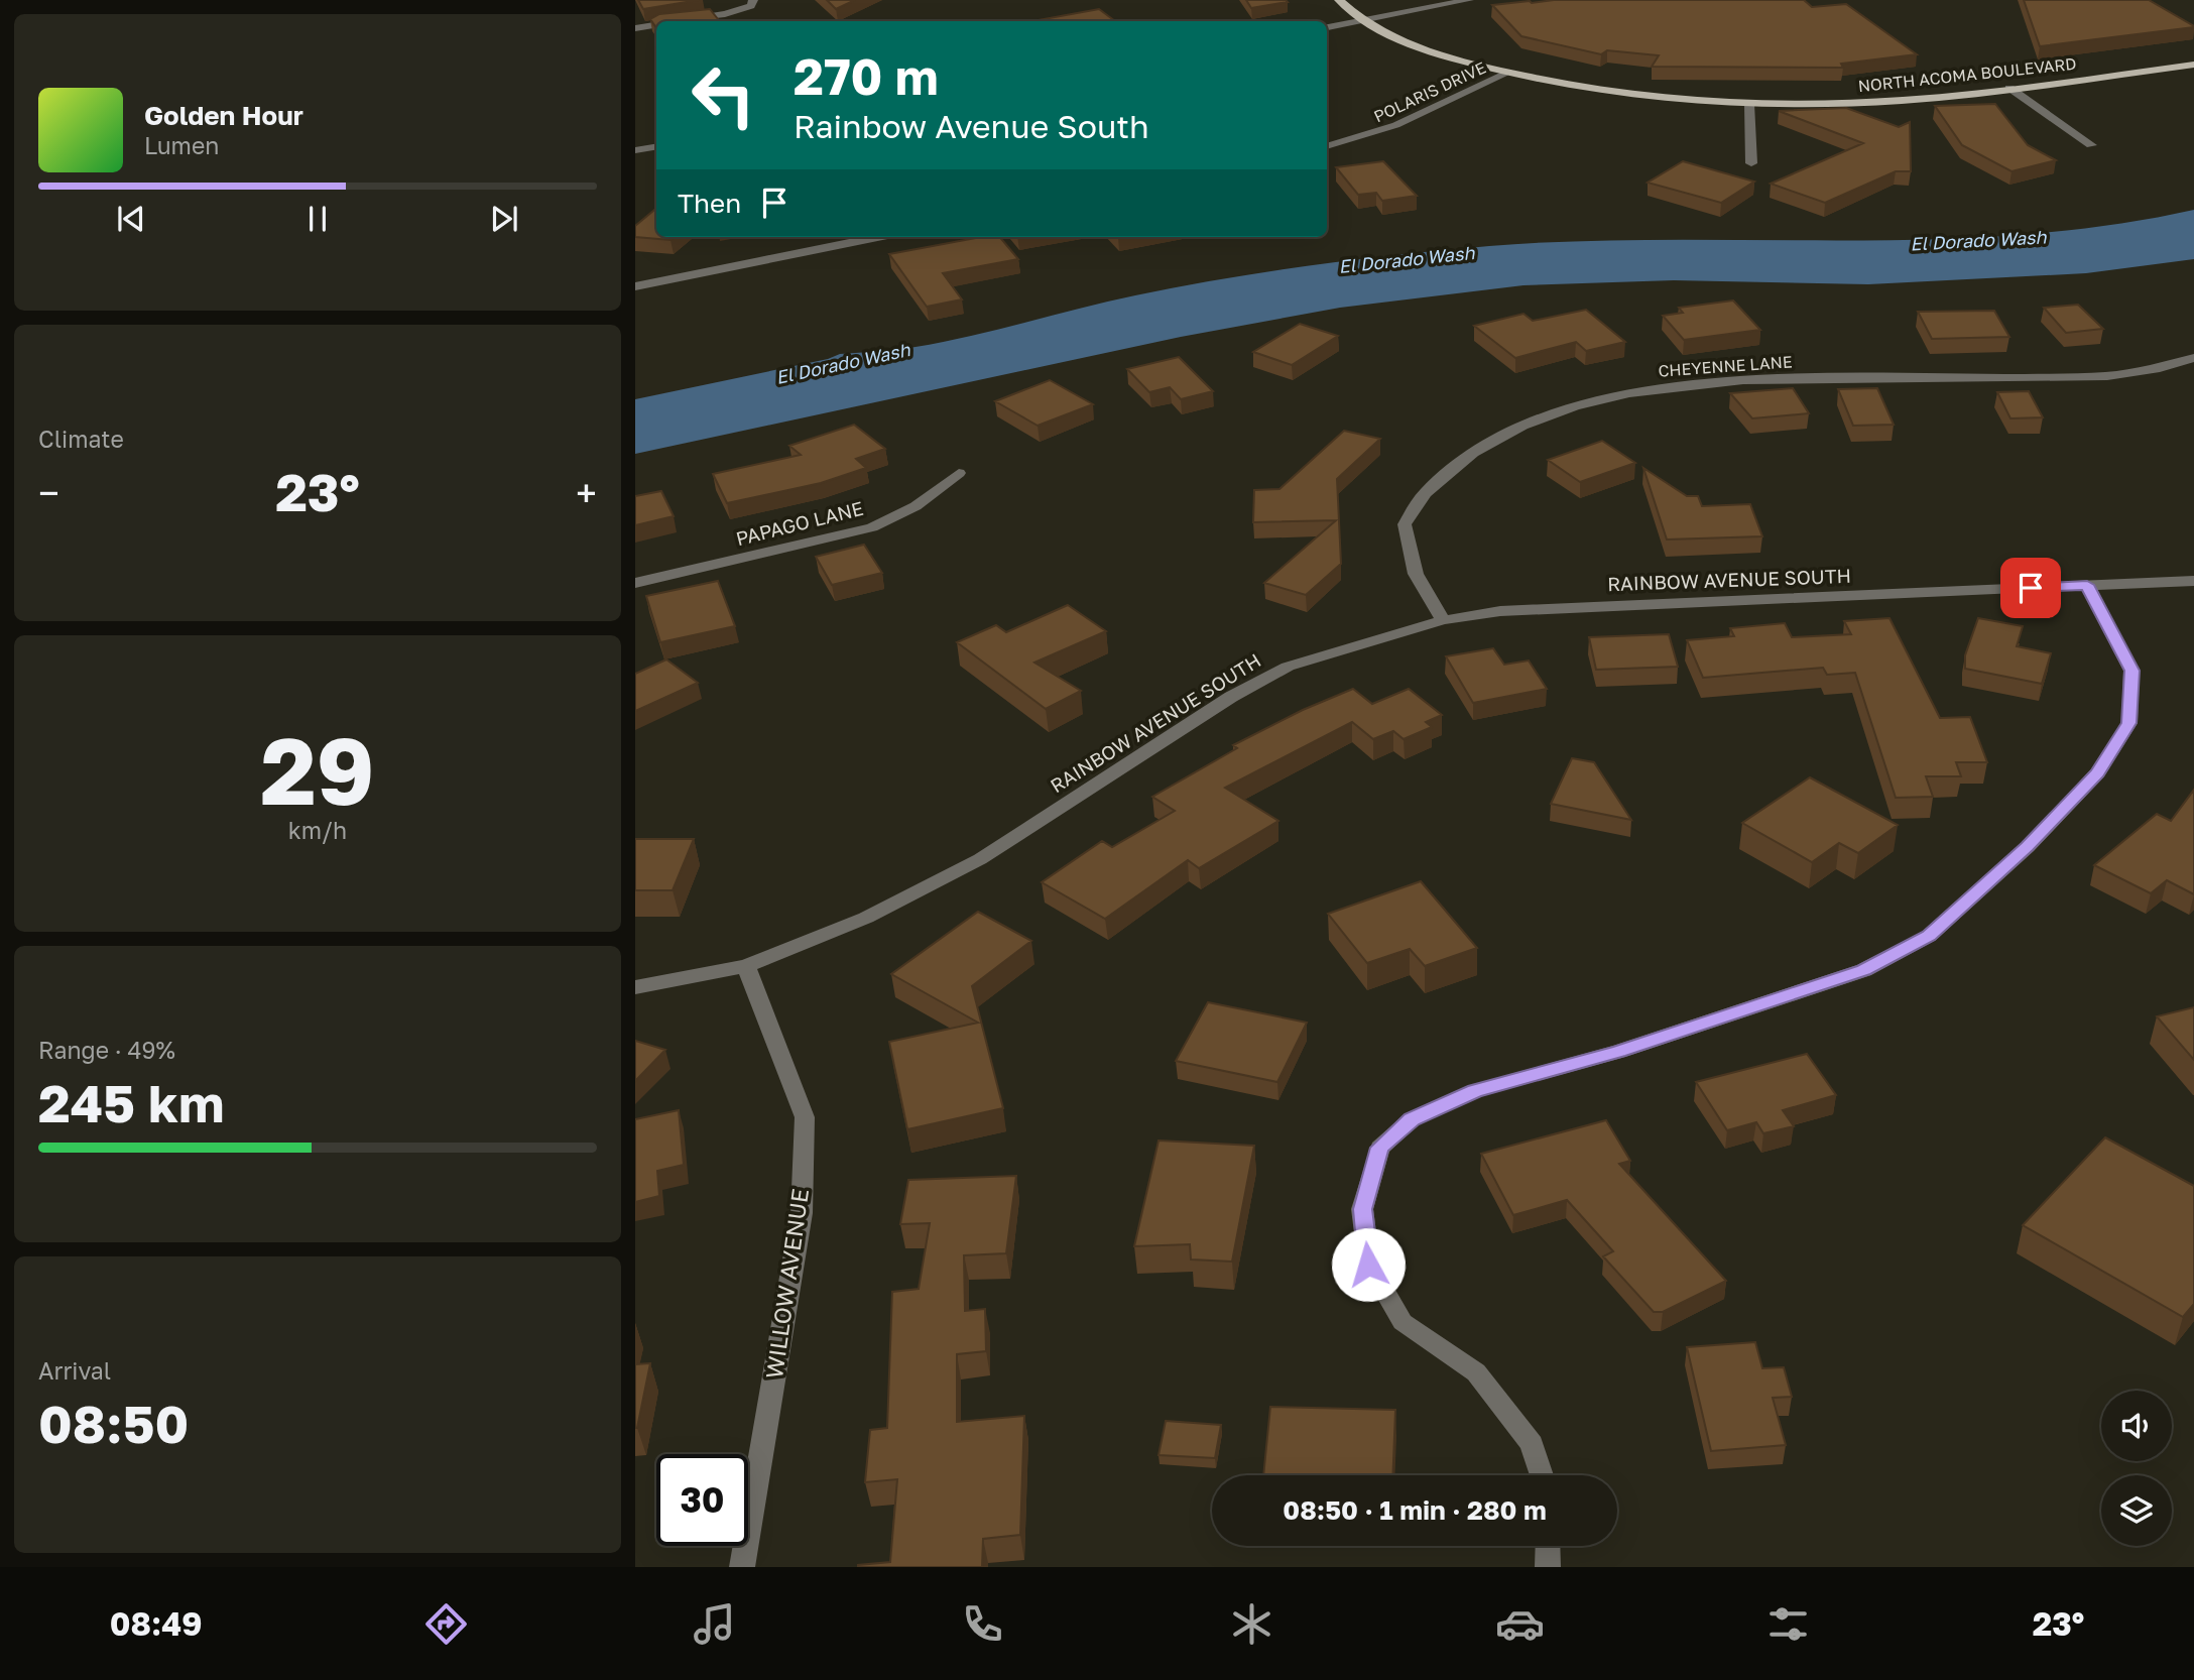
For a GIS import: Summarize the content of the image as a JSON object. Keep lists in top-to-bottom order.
{
  "streets": {
    "main road": ["NORTH ACOMA BOULEVARD"],
    "street": [
      "POLARIS DRIVE",
      "CHEYENNE LANE",
      "PAPAGO LANE",
      "RAINBOW AVENUE SOUTH",
      "WILLOW AVENUE"
    ]
  },
  "crossings": [
    ["NORTH ACOMA BOULEVARD", "POLARIS DRIVE"],
    ["CHEYENNE LANE", "RAINBOW AVENUE SOUTH"],
    ["RAINBOW AVENUE SOUTH", "WILLOW AVENUE"]
  ],
  "water": ["El Dorado Wash"],
  "page": {
    "turn": ["270 m", "Rainbow Avenue South"],
    "song": ["Golden Hour", "Lumen"],
    "then": "Then",
    "tile": [
      "Climate",
      ["29", "km/h"],
      ["Range · 49%", "245 km"],
      ["Arrival", "08:50"]
    ],
    "heat": ["−", "23°", "+"],
    "limit": "30",
    "trip": "08:50 · 1 min · 280 m",
    "tabs": ["08:49", "23°"]
  }
}
